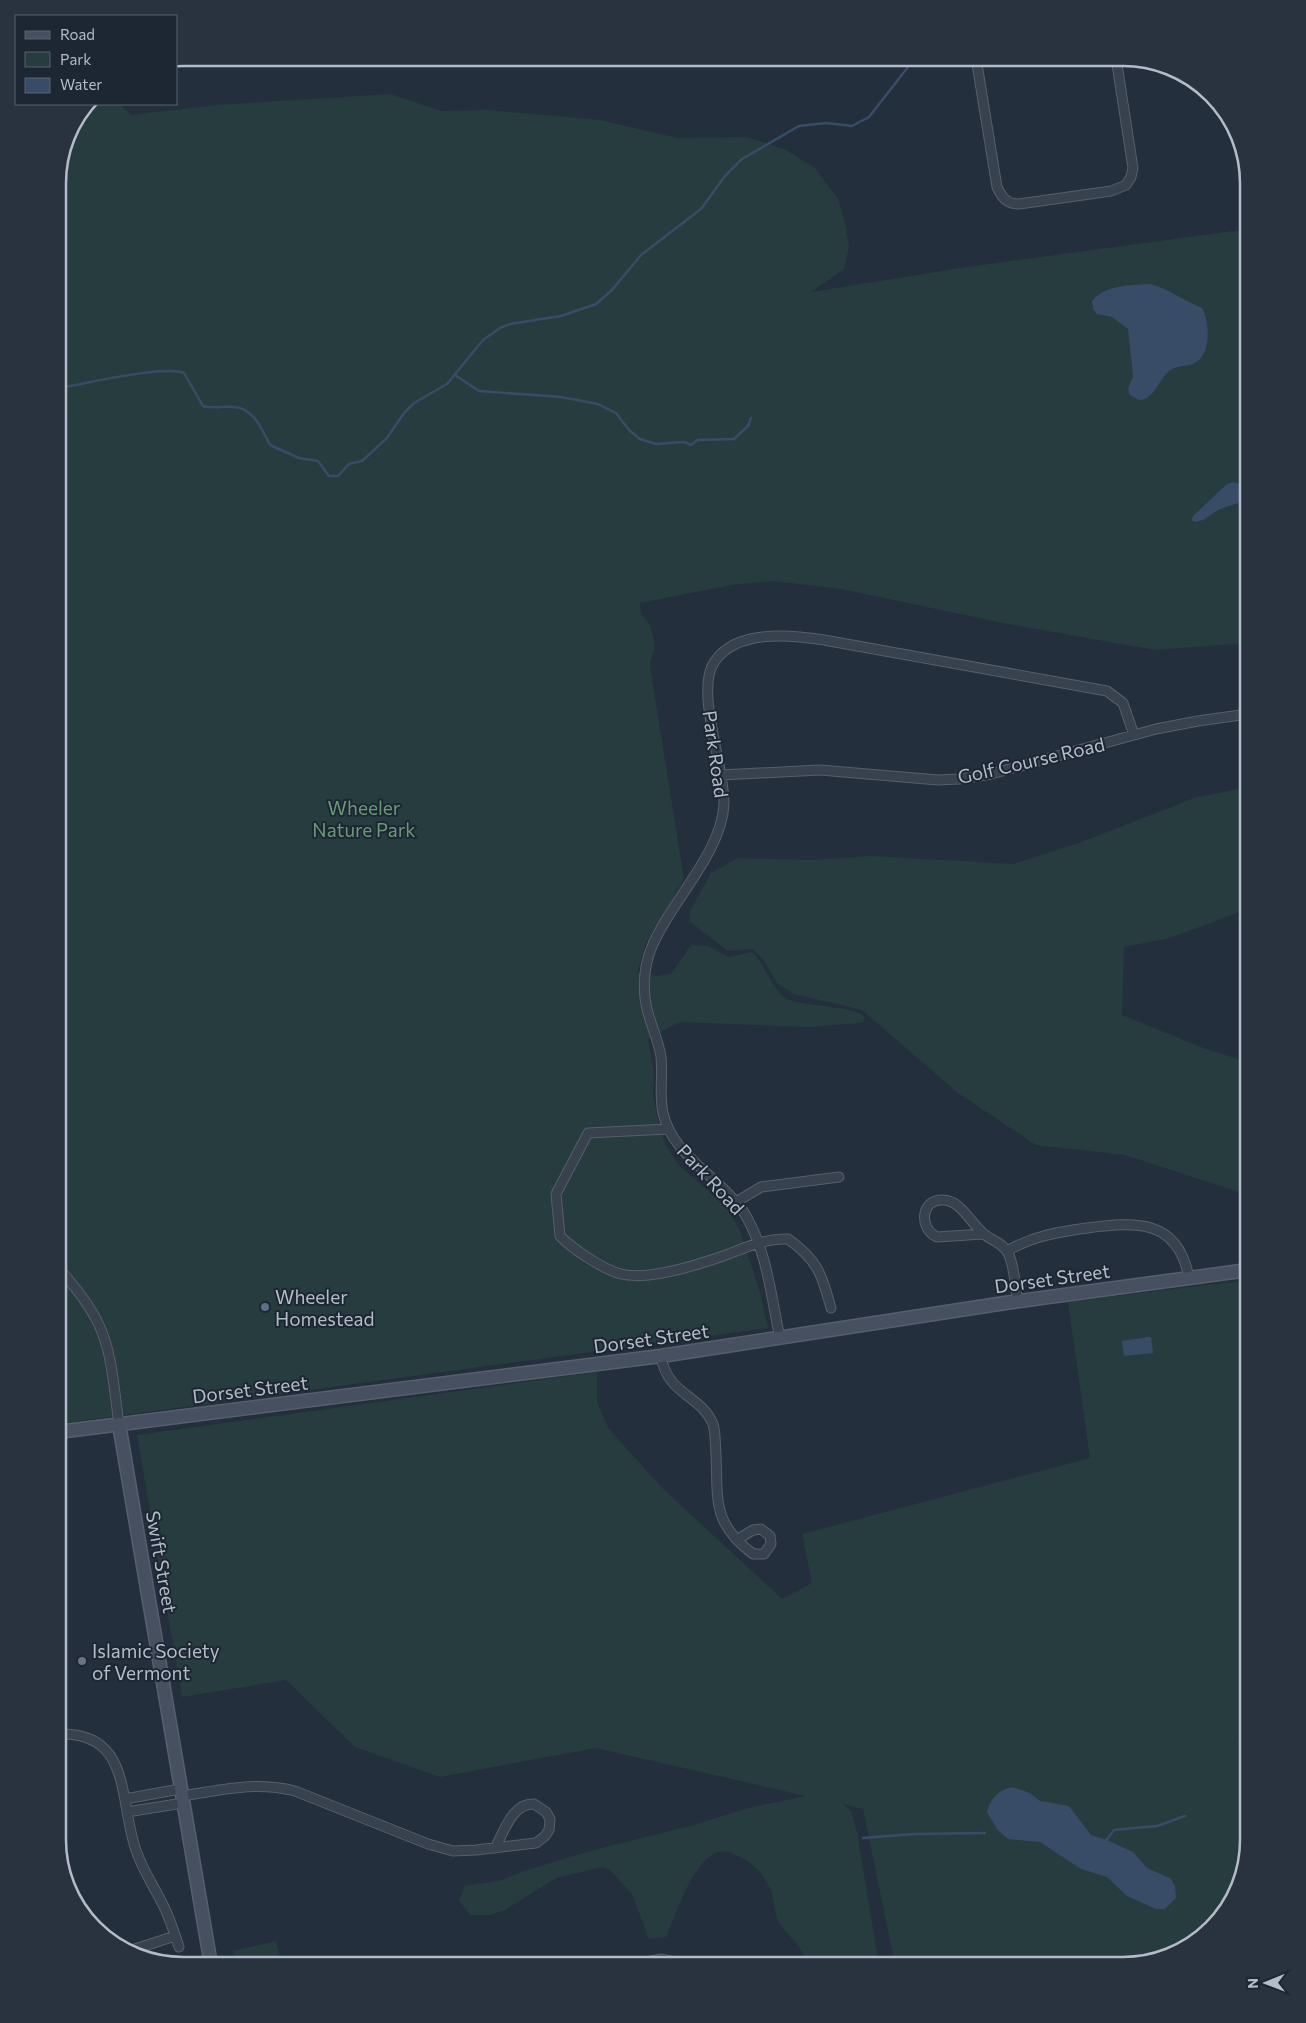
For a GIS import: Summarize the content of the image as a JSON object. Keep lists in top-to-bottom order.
{
  "streets": {
    "street": [
      "Park Road",
      "Golf Course Road",
      "Dorset Street",
      "Swift Street"
    ]
  },
  "crossings": [
    ["Park Road", "Golf Course Road"],
    ["Park Road", "Dorset Street"],
    ["Dorset Street", "Swift Street"]
  ],
  "parks": ["Wheeler Nature Park"],
  "places": ["Wheeler Homestead", "Islamic Society of Vermont"],
  "legend": ["Road", "Park", "Water"],
  "north": "left"
}
